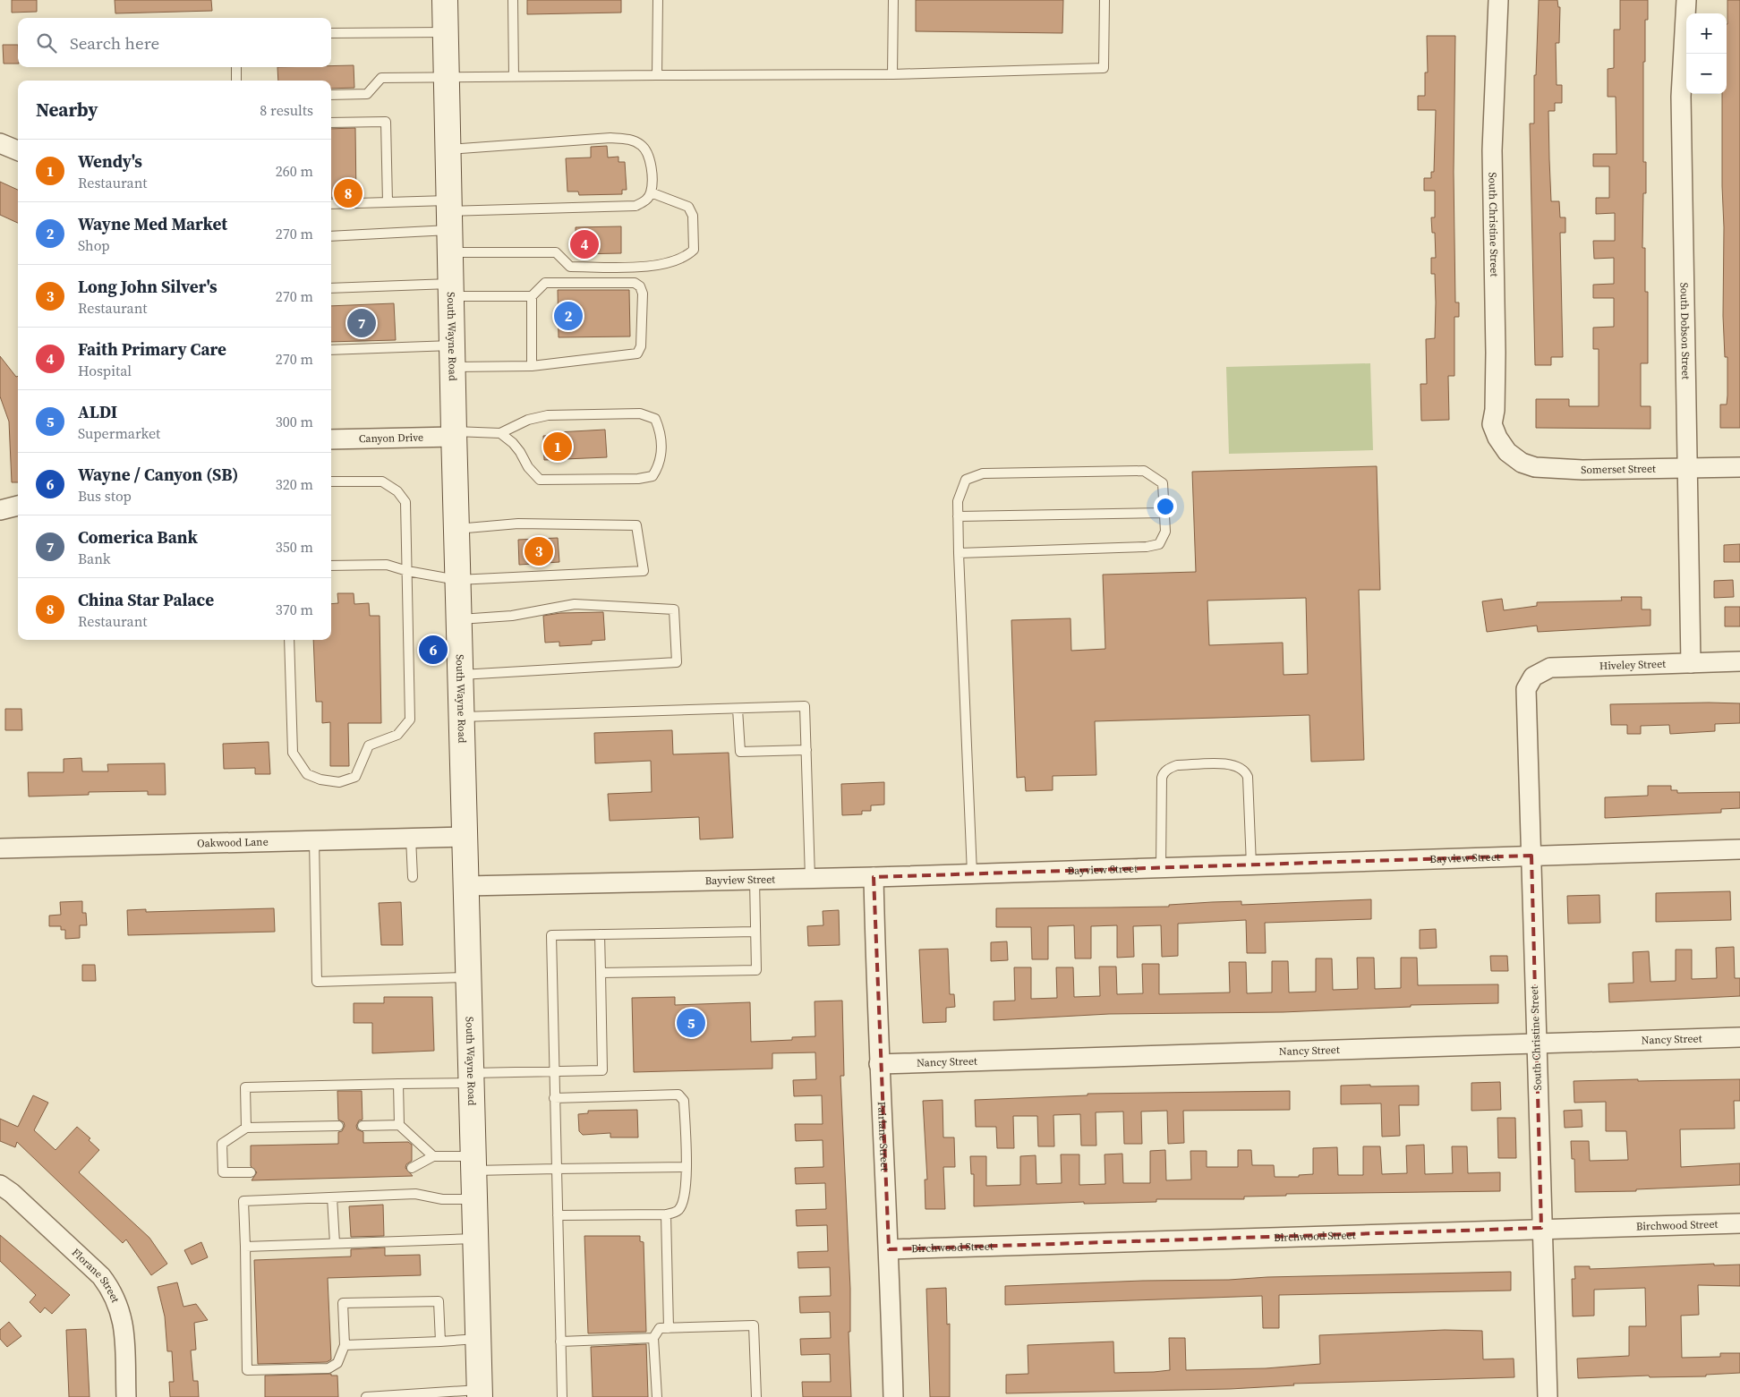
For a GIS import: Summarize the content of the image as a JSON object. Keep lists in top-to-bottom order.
{
  "streets": {
    "main road": ["South Wayne Road"],
    "street": [
      "South Christine Street",
      "South Dobson Street",
      "Canyon Drive",
      "Somerset Street",
      "Hiveley Street",
      "Oakwood Lane",
      "Bayview Street",
      "Nancy Street",
      "Fairlane Street",
      "Birchwood Street",
      "Florane Street"
    ]
  },
  "crossings": [
    ["South Christine Street", "Somerset Street"],
    ["South Christine Street", "Hiveley Street"],
    ["South Christine Street", "Bayview Street"],
    ["South Christine Street", "Nancy Street"],
    ["South Christine Street", "Birchwood Street"],
    ["South Dobson Street", "Somerset Street"],
    ["South Dobson Street", "Hiveley Street"],
    ["South Wayne Road", "Canyon Drive"],
    ["South Wayne Road", "Oakwood Lane"],
    ["South Wayne Road", "Bayview Street"],
    ["Bayview Street", "Fairlane Street"],
    ["Nancy Street", "Fairlane Street"],
    ["Fairlane Street", "Birchwood Street"]
  ],
  "page": {
    "map_buttons": ["+", "−"],
    "search": "Search here",
    "heading": ["Nearby", "8 results"],
    "list": [
      {
        "mark": "1",
        "name": "Wendy's",
        "note": "Restaurant",
        "value": "260 m"
      },
      {
        "mark": "2",
        "name": "Wayne Med Market",
        "note": "Shop",
        "value": "270 m"
      },
      {
        "mark": "3",
        "name": "Long John Silver's",
        "note": "Restaurant",
        "value": "270 m"
      },
      {
        "mark": "4",
        "name": "Faith Primary Care",
        "note": "Hospital",
        "value": "270 m"
      },
      {
        "mark": "5",
        "name": "ALDI",
        "note": "Supermarket",
        "value": "300 m"
      },
      {
        "mark": "6",
        "name": "Wayne / Canyon (SB)",
        "note": "Bus stop",
        "value": "320 m"
      },
      {
        "mark": "7",
        "name": "Comerica Bank",
        "note": "Bank",
        "value": "350 m"
      },
      {
        "mark": "8",
        "name": "China Star Palace",
        "note": "Restaurant",
        "value": "370 m"
      }
    ],
    "pins": [
      "8",
      "4",
      "2",
      "7",
      "1",
      "3",
      "6",
      "5"
    ]
  }
}
